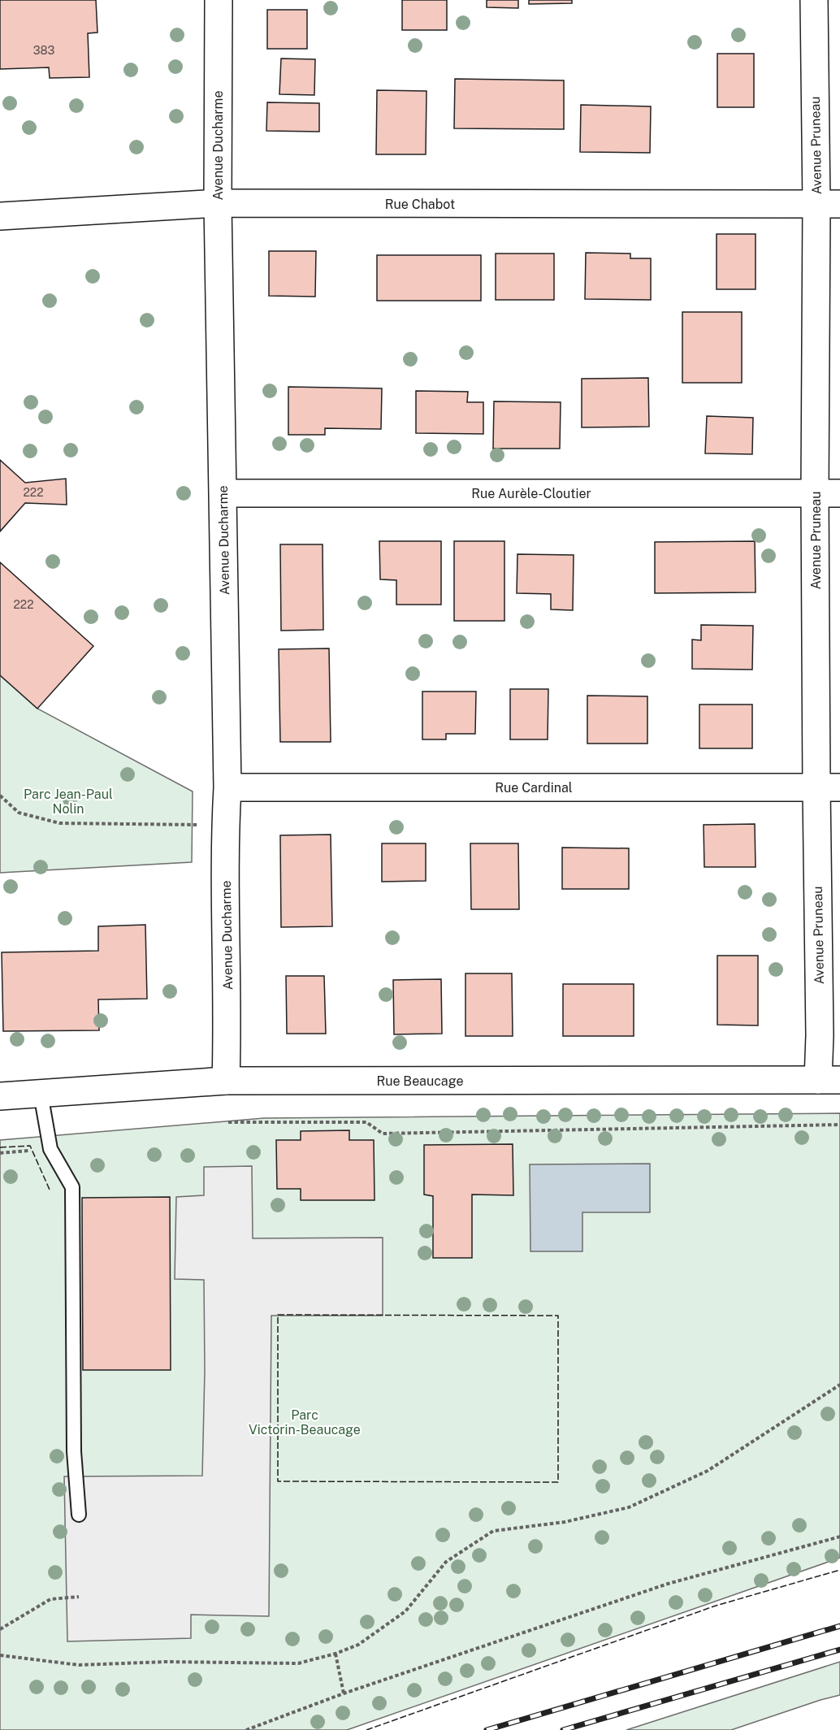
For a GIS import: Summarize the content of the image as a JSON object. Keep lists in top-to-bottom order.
{
  "streets": {
    "street": [
      "Avenue Ducharme",
      "Avenue Pruneau",
      "Rue Chabot",
      "Rue Aurèle-Cloutier",
      "Rue Cardinal",
      "Rue Beaucage"
    ]
  },
  "crossings": [
    ["Avenue Ducharme", "Rue Chabot"],
    ["Avenue Ducharme", "Rue Aurèle-Cloutier"],
    ["Avenue Ducharme", "Rue Cardinal"],
    ["Avenue Ducharme", "Rue Beaucage"],
    ["Avenue Pruneau", "Rue Chabot"],
    ["Avenue Pruneau", "Rue Aurèle-Cloutier"],
    ["Avenue Pruneau", "Rue Cardinal"],
    ["Avenue Pruneau", "Rue Beaucage"]
  ],
  "parks": ["Parc Jean-Paul Nolin", "Parc Victorin-Beaucage"],
  "house_numbers": ["383", "222", "222"]
}
